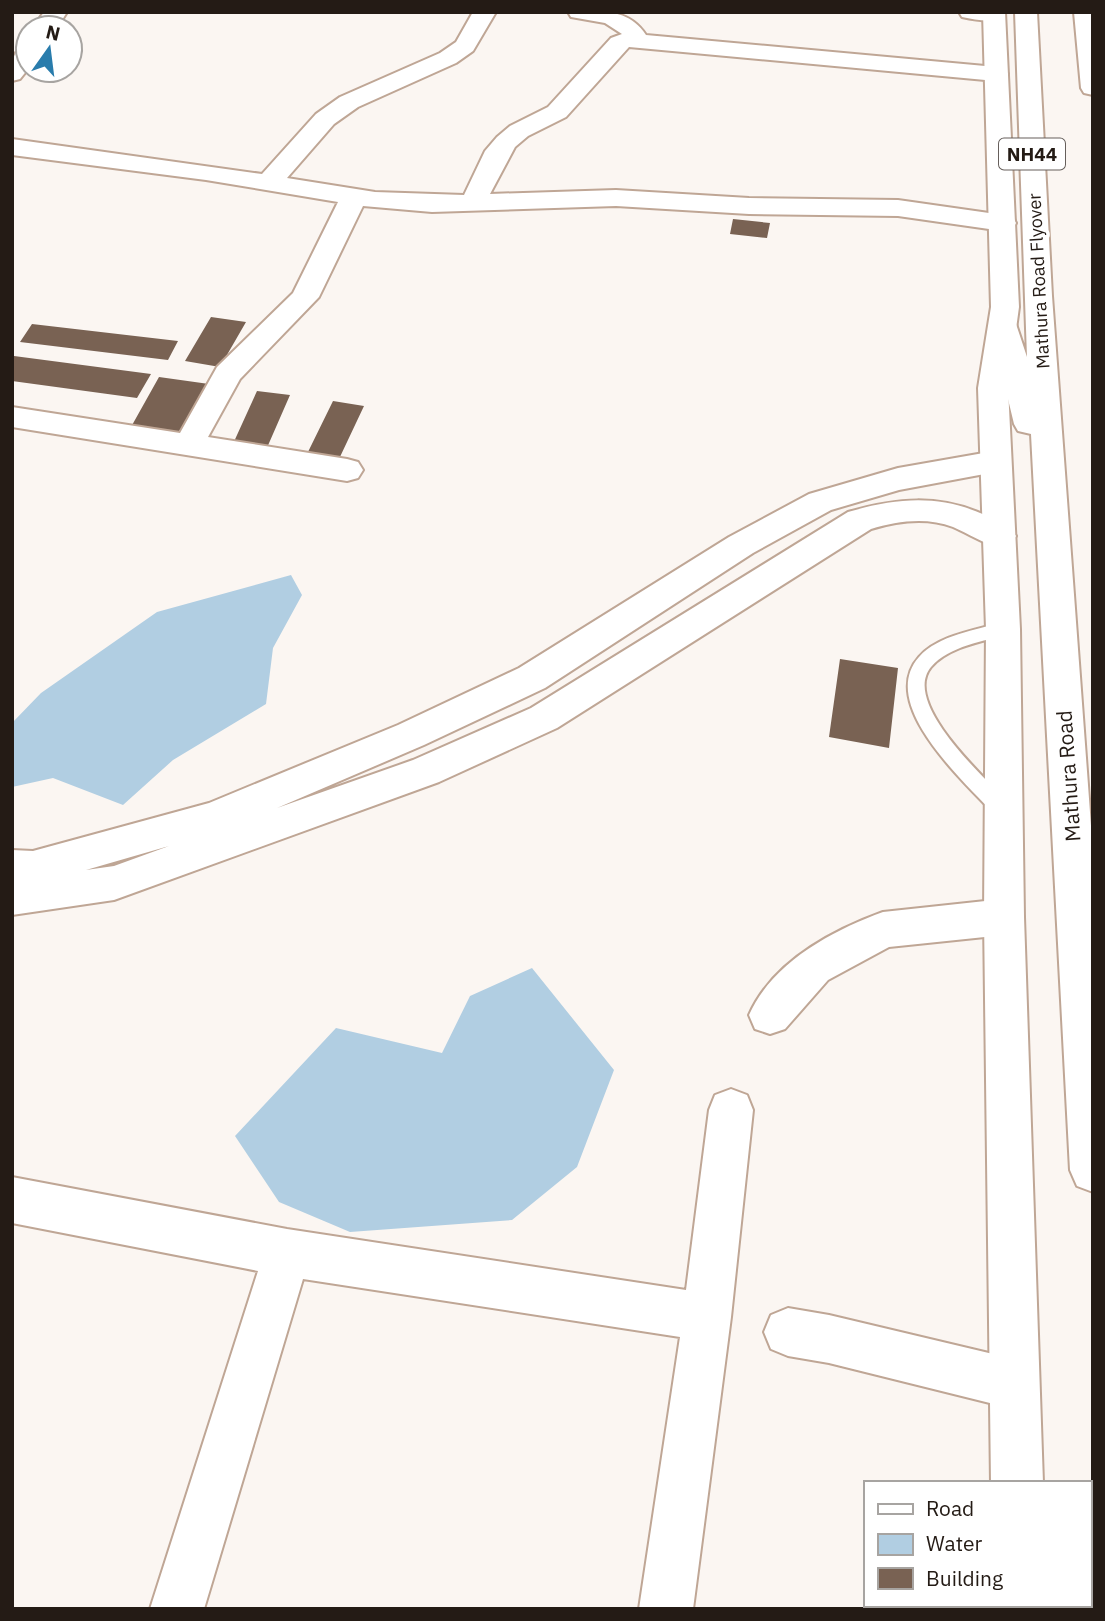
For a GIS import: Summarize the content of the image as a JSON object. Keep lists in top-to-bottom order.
{
  "streets": {
    "main road": ["NH44", "Mathura Road Flyover", "Mathura Road"]
  },
  "crossings": [
    ["Mathura Road Flyover", "Mathura Road"]
  ],
  "legend": ["Road", "Water", "Building"],
  "north": "top"
}
